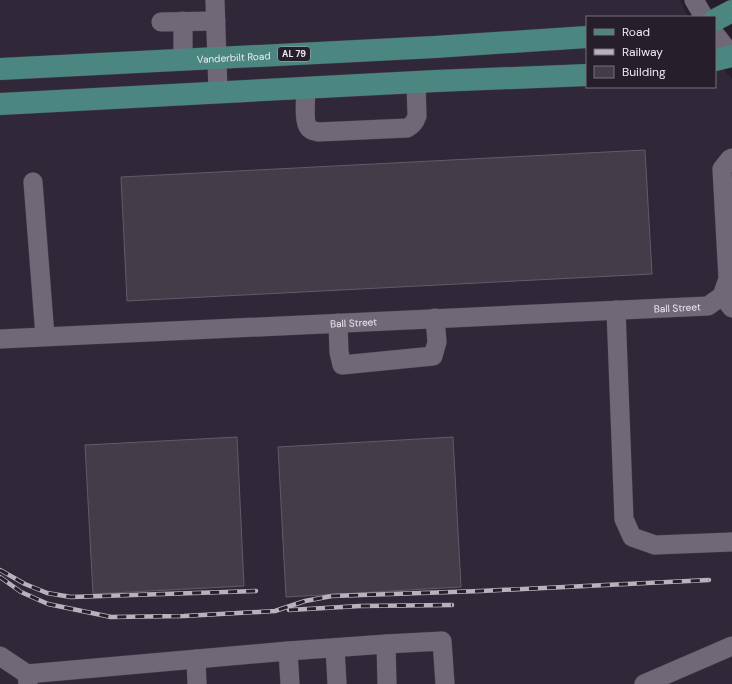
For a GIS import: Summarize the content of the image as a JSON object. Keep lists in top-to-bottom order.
{
  "streets": {
    "main road": ["AL 79", "Vanderbilt Road"],
    "street": ["Ball Street"]
  },
  "legend": ["Road", "Railway", "Building"]
}
